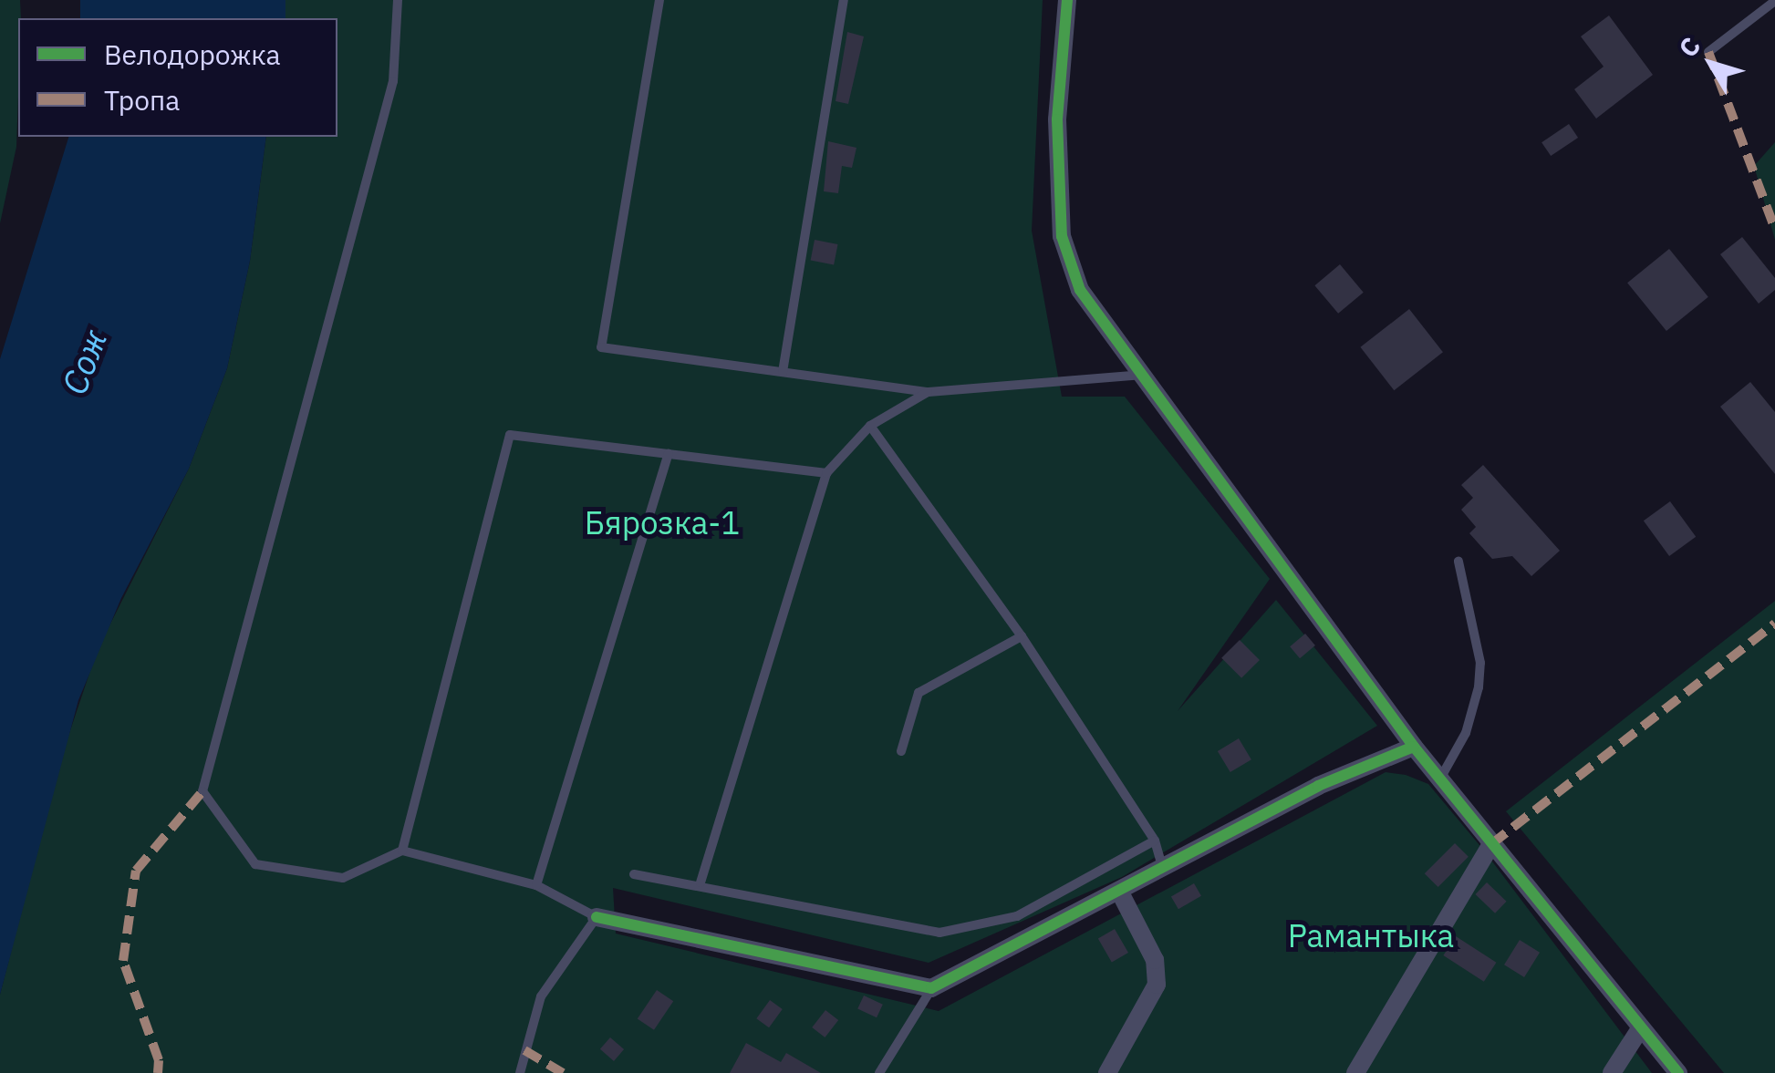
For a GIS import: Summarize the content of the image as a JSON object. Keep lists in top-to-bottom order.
{
  "water": ["Сож"],
  "parks": ["Бярозка-1", "Рамантыка"],
  "legend": ["Велодорожка", "Тропа"],
  "north": "top left"
}
